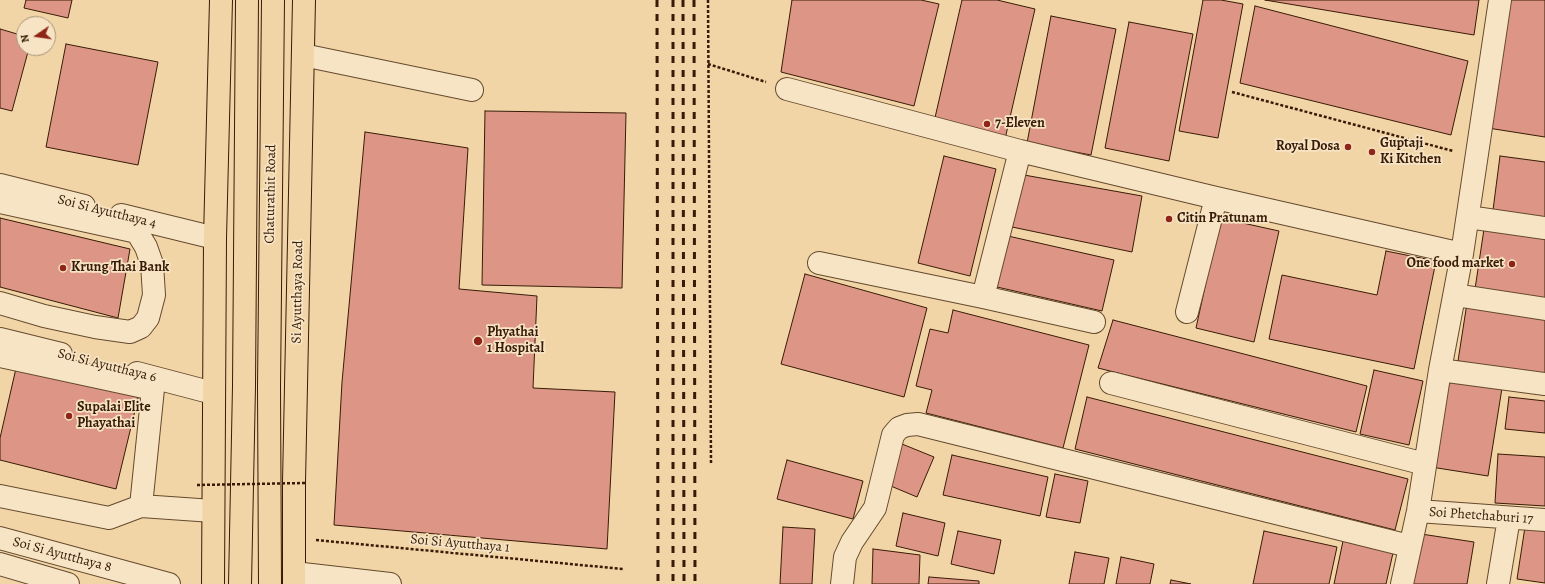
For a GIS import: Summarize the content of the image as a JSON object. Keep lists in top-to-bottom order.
{
  "streets": {
    "main road": ["Chaturathit Road", "Si Ayutthaya Road"],
    "street": [
      "Soi Si Ayutthaya 4",
      "Soi Si Ayutthaya 6",
      "Soi Phetchaburi 17",
      "Soi Si Ayutthaya 8"
    ],
    "path": ["Soi Si Ayutthaya 1"]
  },
  "crossings": [
    ["Si Ayutthaya Road", "Soi Si Ayutthaya 1"]
  ],
  "places": [
    "7-Eleven",
    "Royal Dosa",
    "Guptaji Ki Kitchen",
    "Citin Pratunam",
    "One food market",
    "Krung Thai Bank",
    "Phyathai 1 Hospital",
    "Supalai Elite Phayathai"
  ],
  "north": "left"
}
